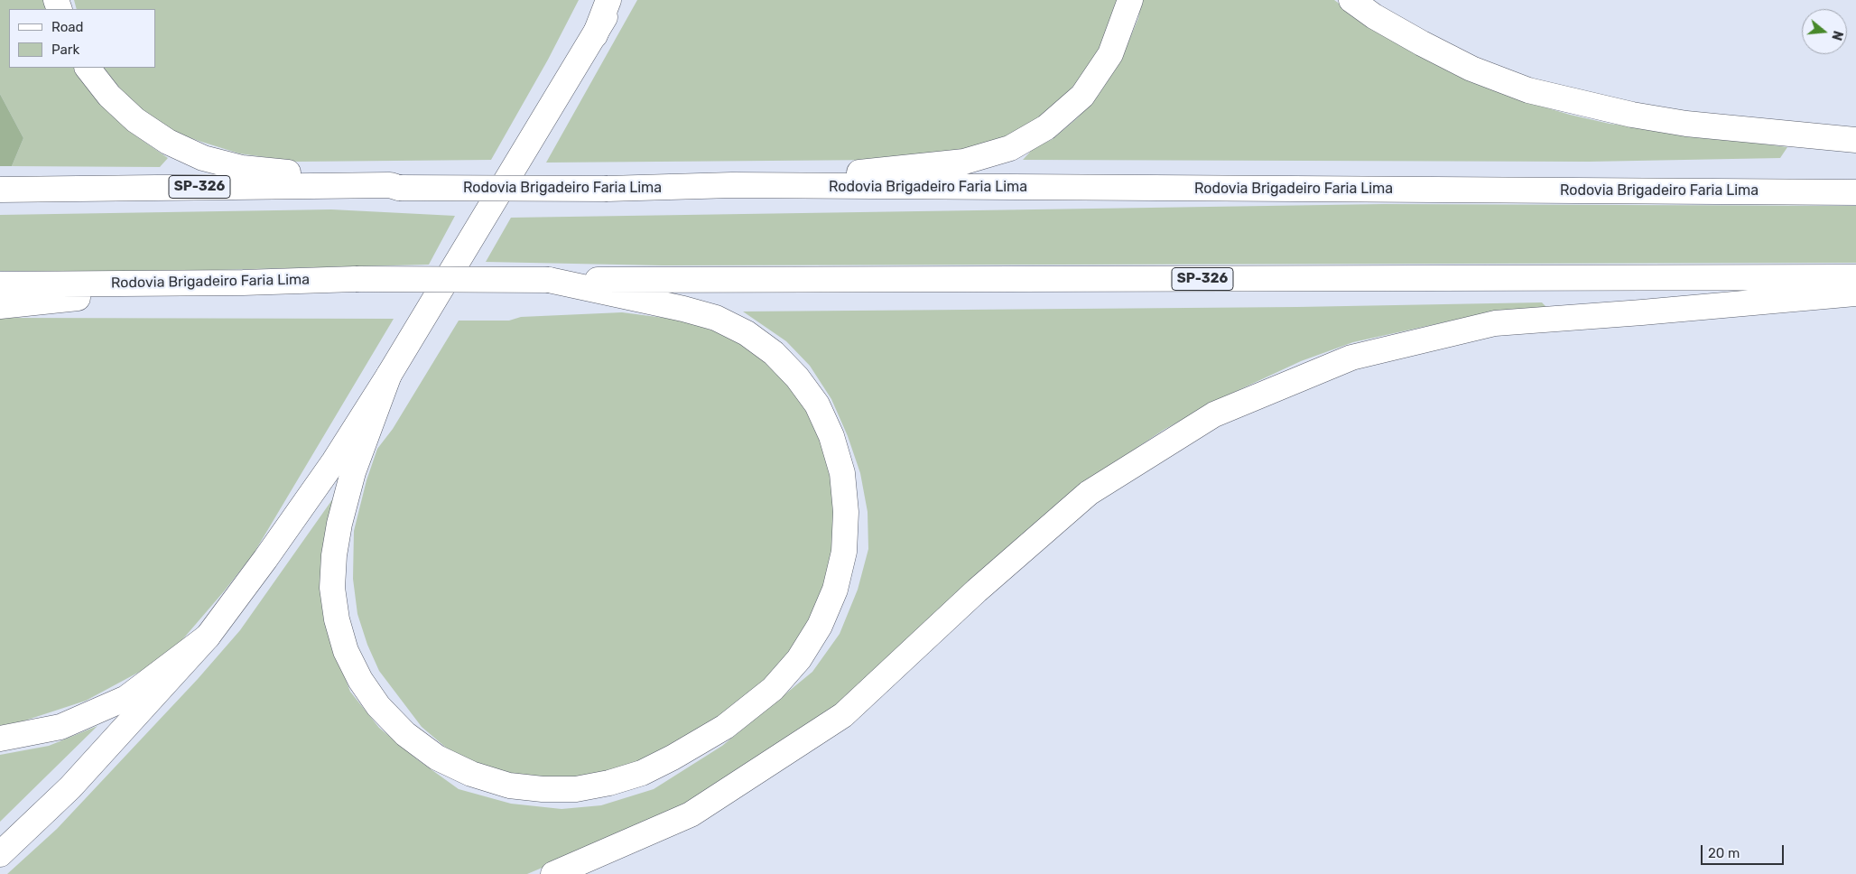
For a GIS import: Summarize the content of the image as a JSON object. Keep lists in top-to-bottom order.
{
  "streets": {
    "main road": ["SP-326", "Rodovia Brigadeiro Faria Lima"]
  },
  "legend": ["Road", "Park"],
  "scale_bar": "20 m",
  "north": "right"
}
